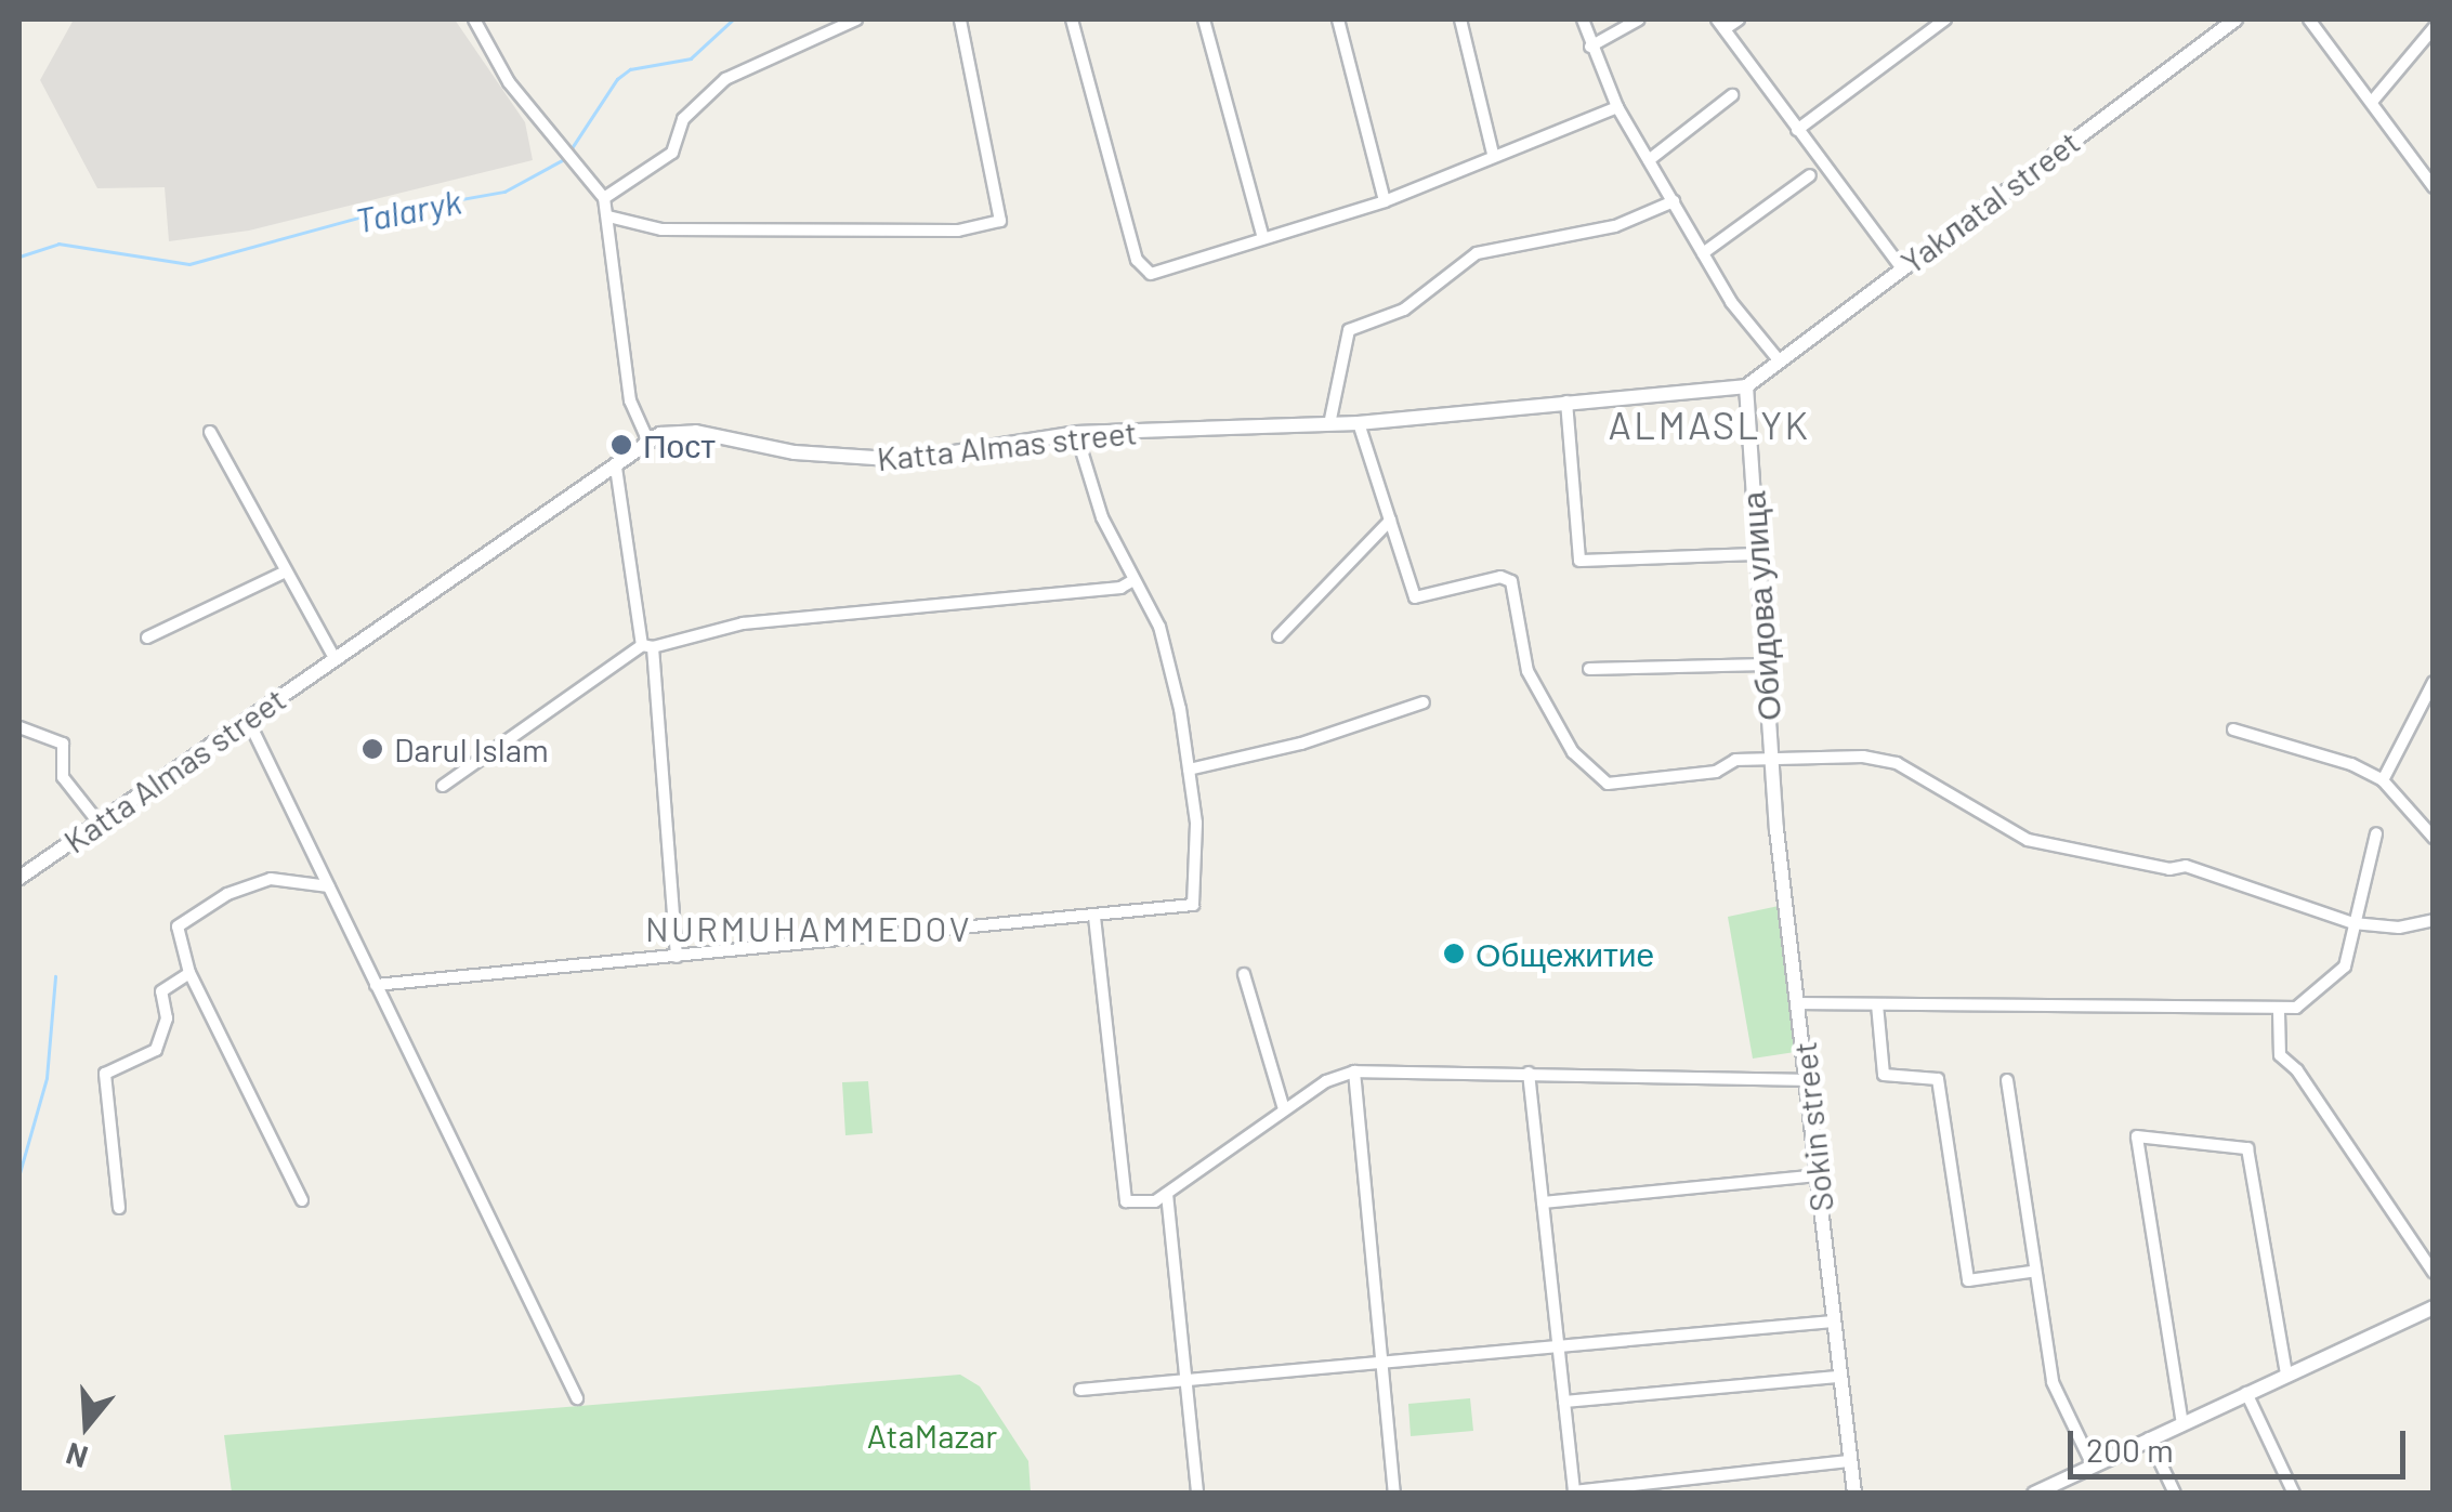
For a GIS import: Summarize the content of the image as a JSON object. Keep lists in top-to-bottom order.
{
  "streets": {
    "street": [
      "Yakлatal street",
      "Katta Almas street",
      "Обидова улица",
      "Sokin street"
    ]
  },
  "crossings": [
    ["Yakлatal street", "Katta Almas street"],
    ["Yakлatal street", "Обидова улица"],
    ["Katta Almas street", "Обидова улица"],
    ["Обидова улица", "Sokin street"]
  ],
  "districts": ["ALMASLYK", "NURMUHAMMEDOV"],
  "water": ["Talaryk"],
  "parks": ["AtaMazar"],
  "places": ["Пост", "Darul Islam", "Общежитие"],
  "scale_bar": "200 m",
  "north": "bottom"
}
